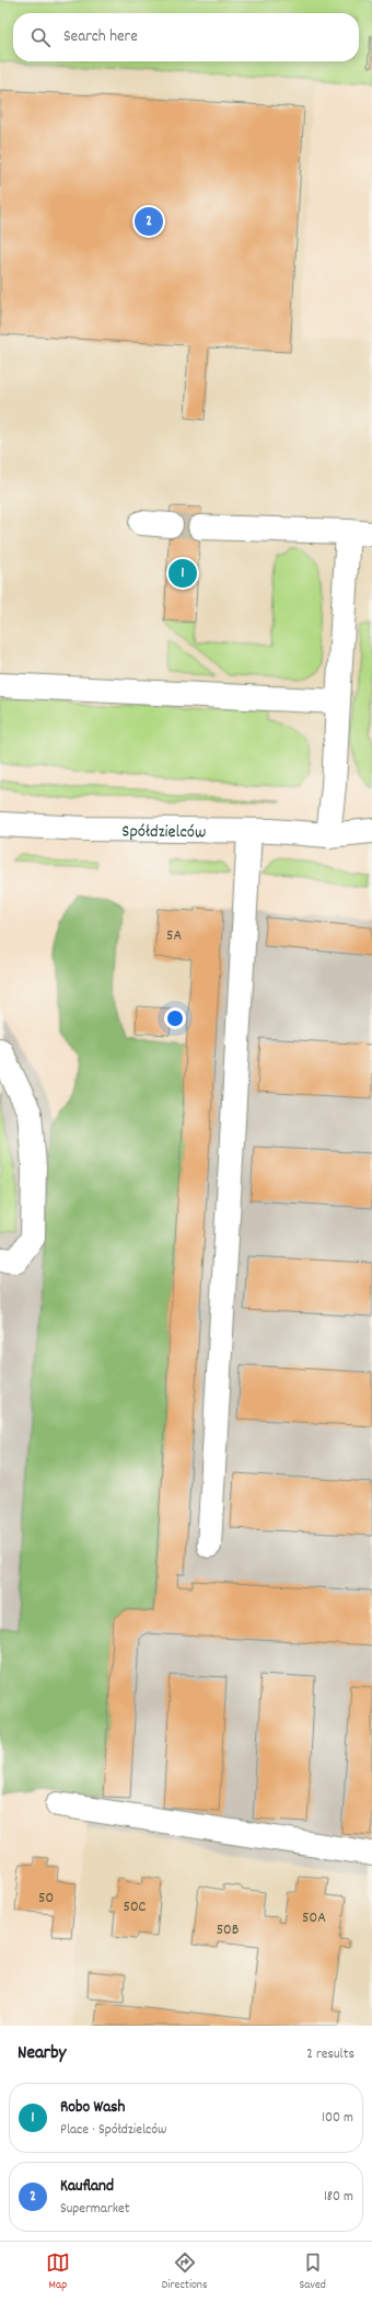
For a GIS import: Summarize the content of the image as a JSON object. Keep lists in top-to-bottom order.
{
  "streets": {
    "street": ["Spółdzielców"]
  },
  "house_numbers": [
    "5A",
    "50",
    "50C",
    "50A",
    "50B"
  ],
  "page": {
    "search": "Search here",
    "pins": ["2", "1"],
    "heading": ["Nearby", "2 results"],
    "list": [
      {
        "mark": "1",
        "name": "Robo Wash",
        "note": "Place · Spółdzielców",
        "value": "100 m"
      },
      {
        "mark": "2",
        "name": "Kaufland",
        "note": "Supermarket",
        "value": "180 m"
      }
    ],
    "nav": ["Map", "Directions", "Saved"]
  }
}
